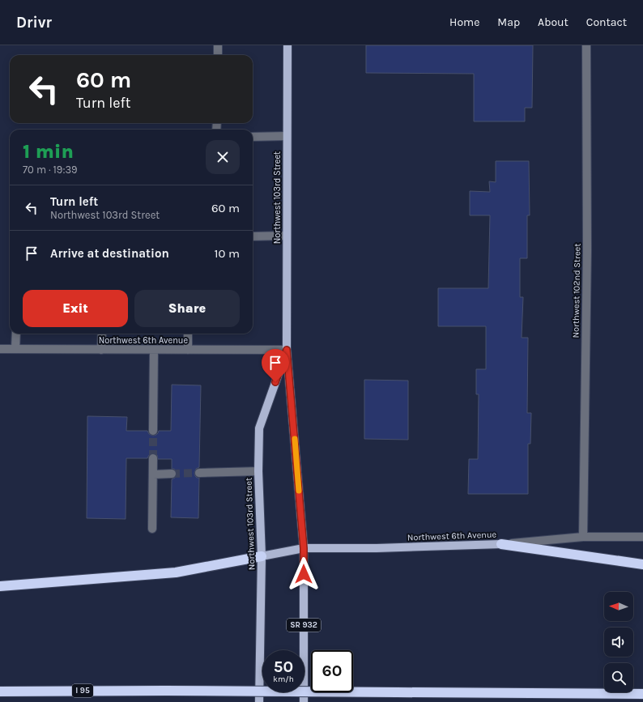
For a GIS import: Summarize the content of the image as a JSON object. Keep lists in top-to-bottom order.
{
  "streets": {
    "highway": ["I 95"],
    "main road": ["Northwest 103rd Street", "Northwest 6th Avenue", "SR 932"],
    "street": ["Northwest 102nd Street"]
  },
  "crossings": [
    ["Northwest 103rd Street", "Northwest 6th Avenue"],
    ["Northwest 102nd Street", "Northwest 6th Avenue"]
  ],
  "north": "left",
  "page": {
    "header": "Drivr",
    "nav": [
      "Home",
      "Map",
      "About",
      "Contact"
    ],
    "turn": ["60 m", "Turn left"],
    "heading": ["1 min", "70 m · 19:39"],
    "list": [
      {
        "name": "Turn left",
        "note": "Northwest 103rd Street",
        "value": "60 m"
      },
      {
        "name": "Arrive at destination",
        "value": "10 m"
      }
    ],
    "buttons": ["Exit", "Share"],
    "speed": "50 km/h",
    "limit": "60"
  }
}
